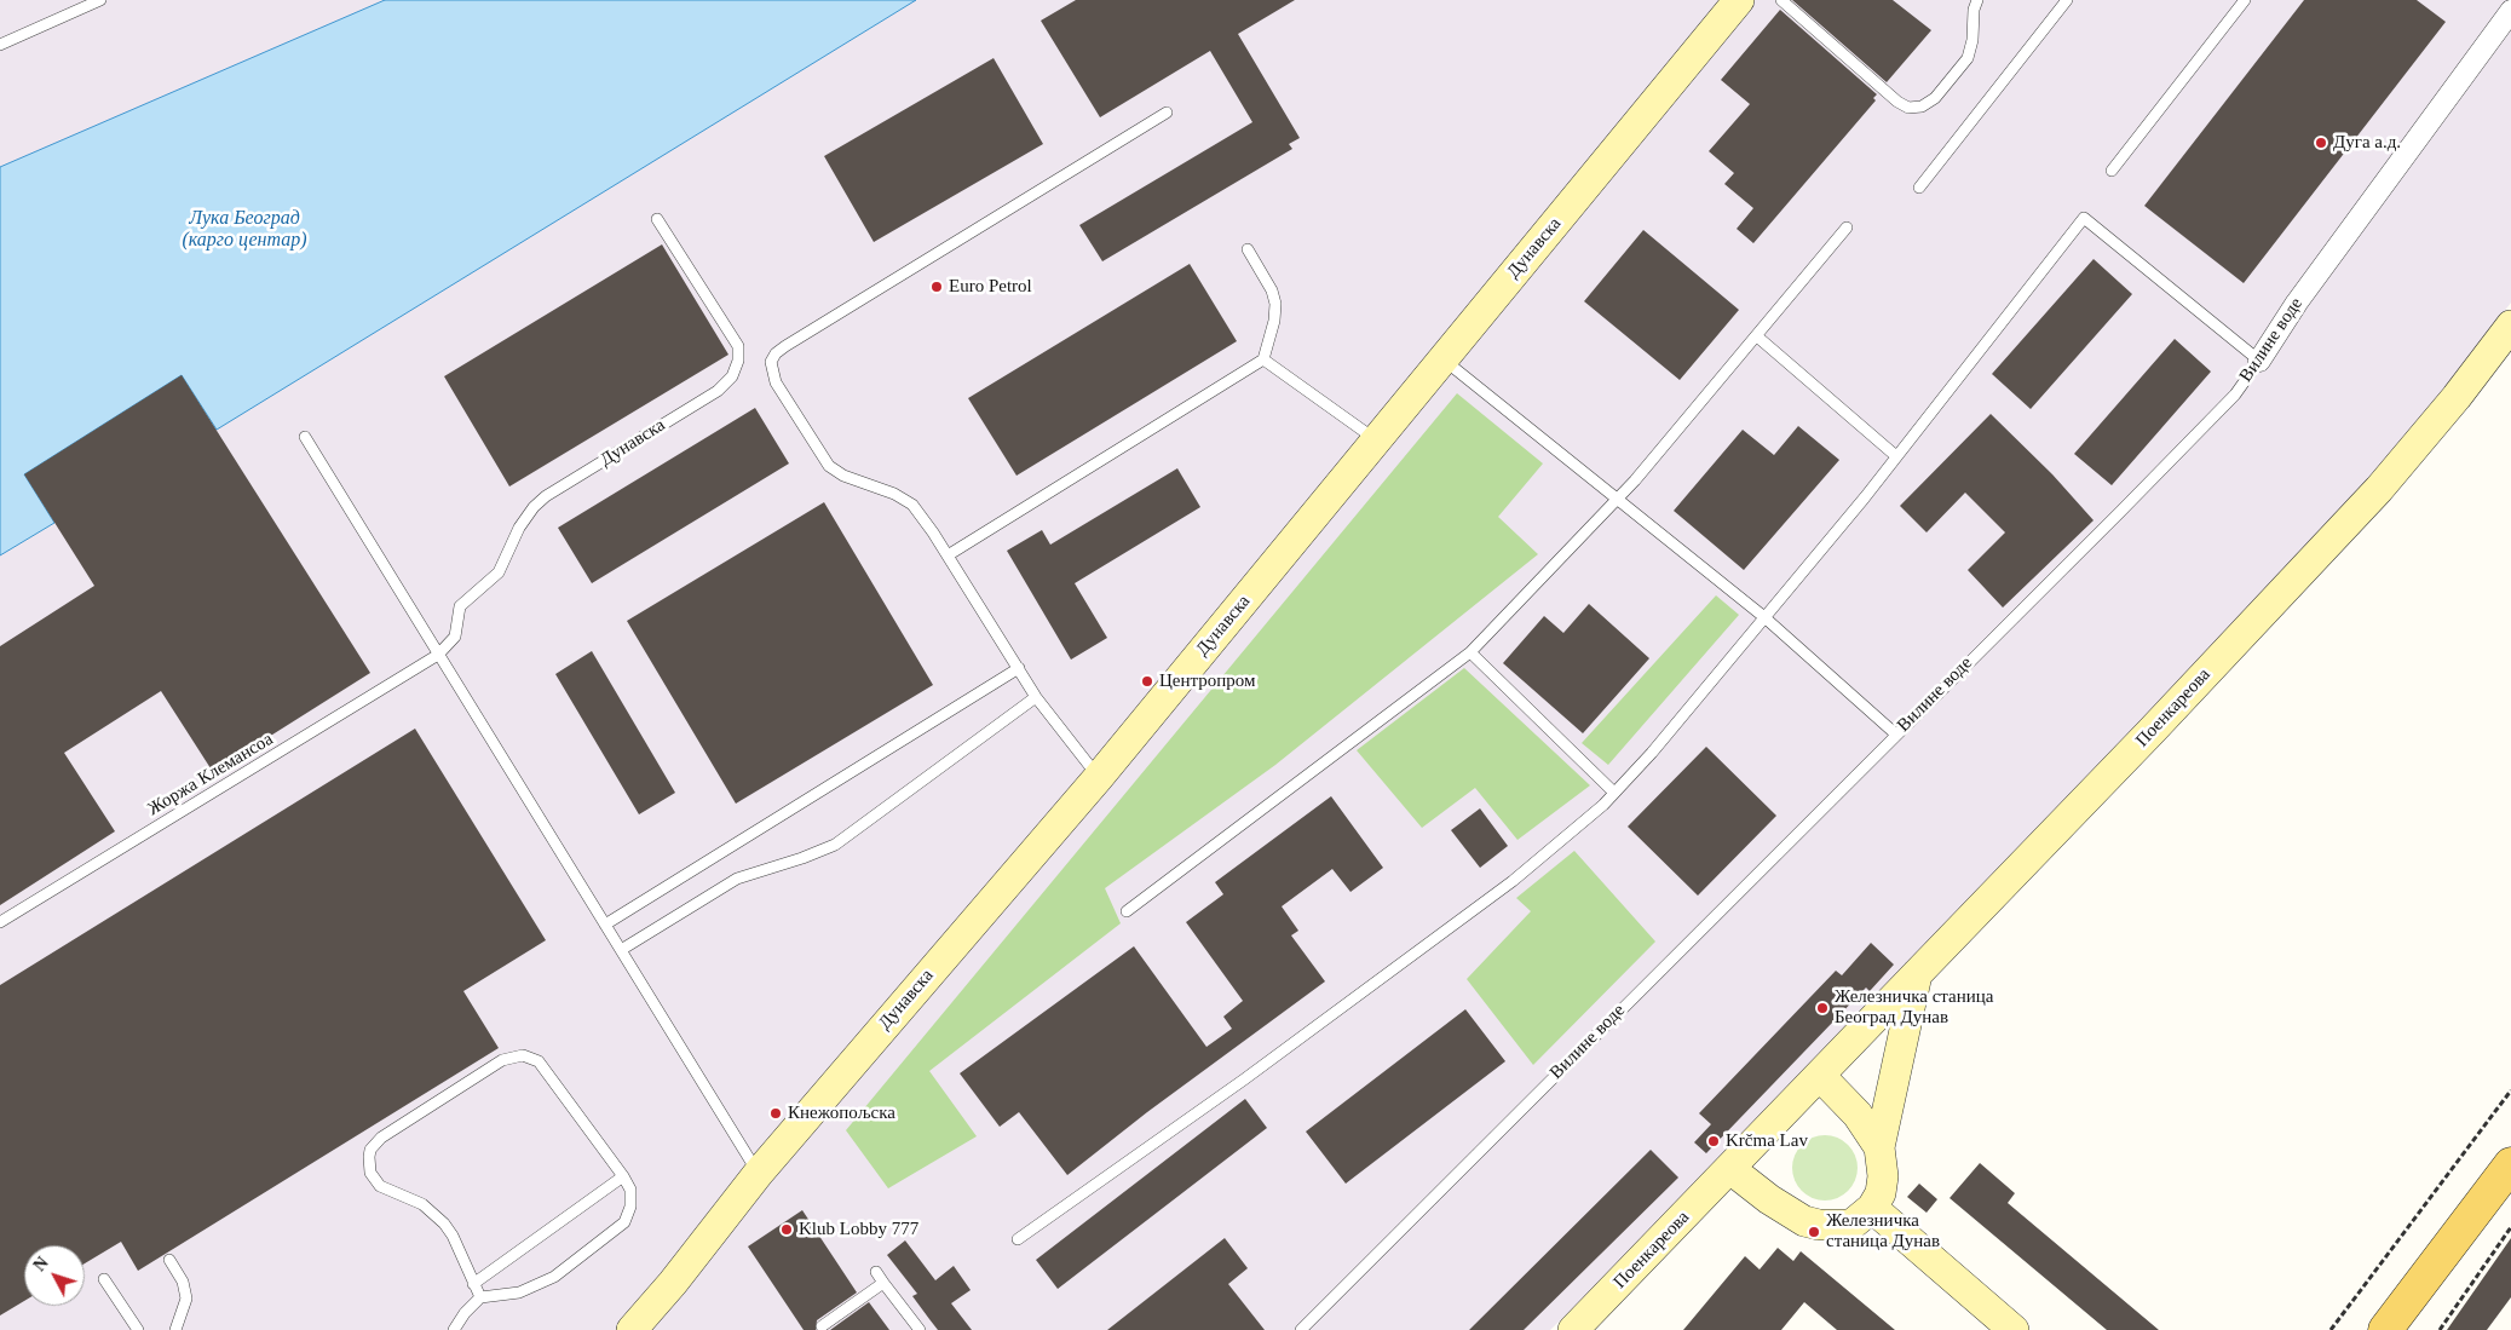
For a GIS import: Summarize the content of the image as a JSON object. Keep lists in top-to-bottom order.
{
  "streets": {
    "street": ["Дунавска", "Вилине воде", "Поенкареова"],
    "lane": ["Жоржа Клемансоа"]
  },
  "crossings": [
    ["Дунавска", "Жоржа Клемансоа"]
  ],
  "water": ["Лука Београд (карго центар)"],
  "places": [
    "Дуга а.д.",
    "Euro Petrol",
    "Центропром",
    "Железничка станица Београд Дунав",
    "Кнежопољска",
    "Krčma Lav",
    "Klub Lobby 777",
    "Железничка станица Дунав"
  ],
  "north": "top left"
}
